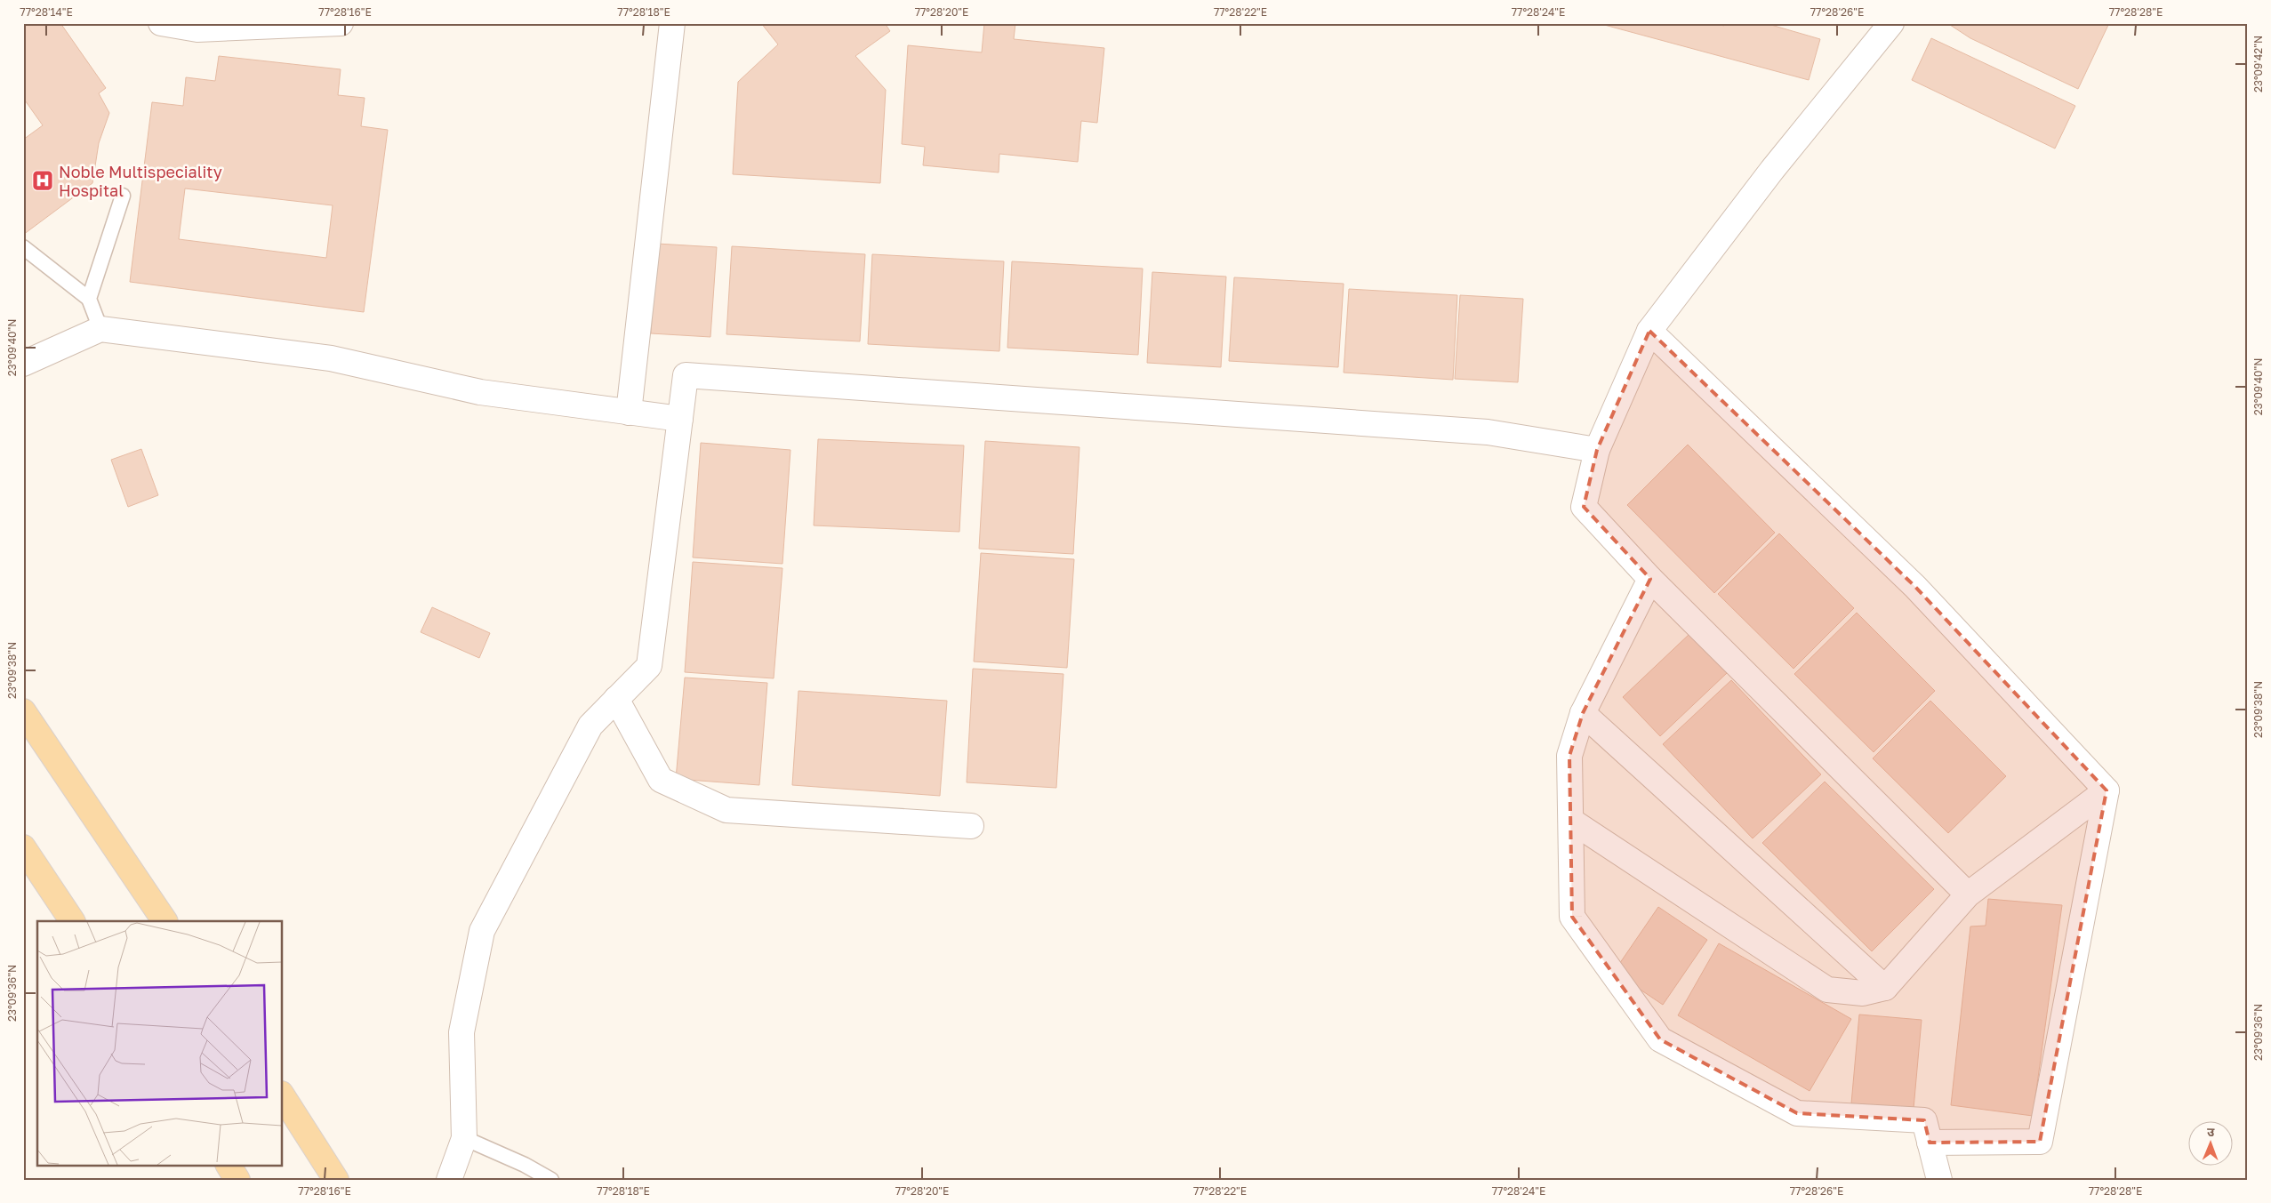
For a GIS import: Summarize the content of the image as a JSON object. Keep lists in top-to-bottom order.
{
  "places": {
    "hospital": ["Noble Multispeciality Hospital"]
  },
  "north": "top",
  "coordinates": [
    "77°28'14\"E",
    "77°28'16\"E",
    "77°28'18\"E",
    "77°28'20\"E",
    "77°28'22\"E",
    "77°28'24\"E",
    "77°28'26\"E",
    "77°28'28\"E",
    "23°09'42\"N",
    "23°09'40\"N",
    "23°09'38\"N",
    "23°09'36\"N"
  ]
}
